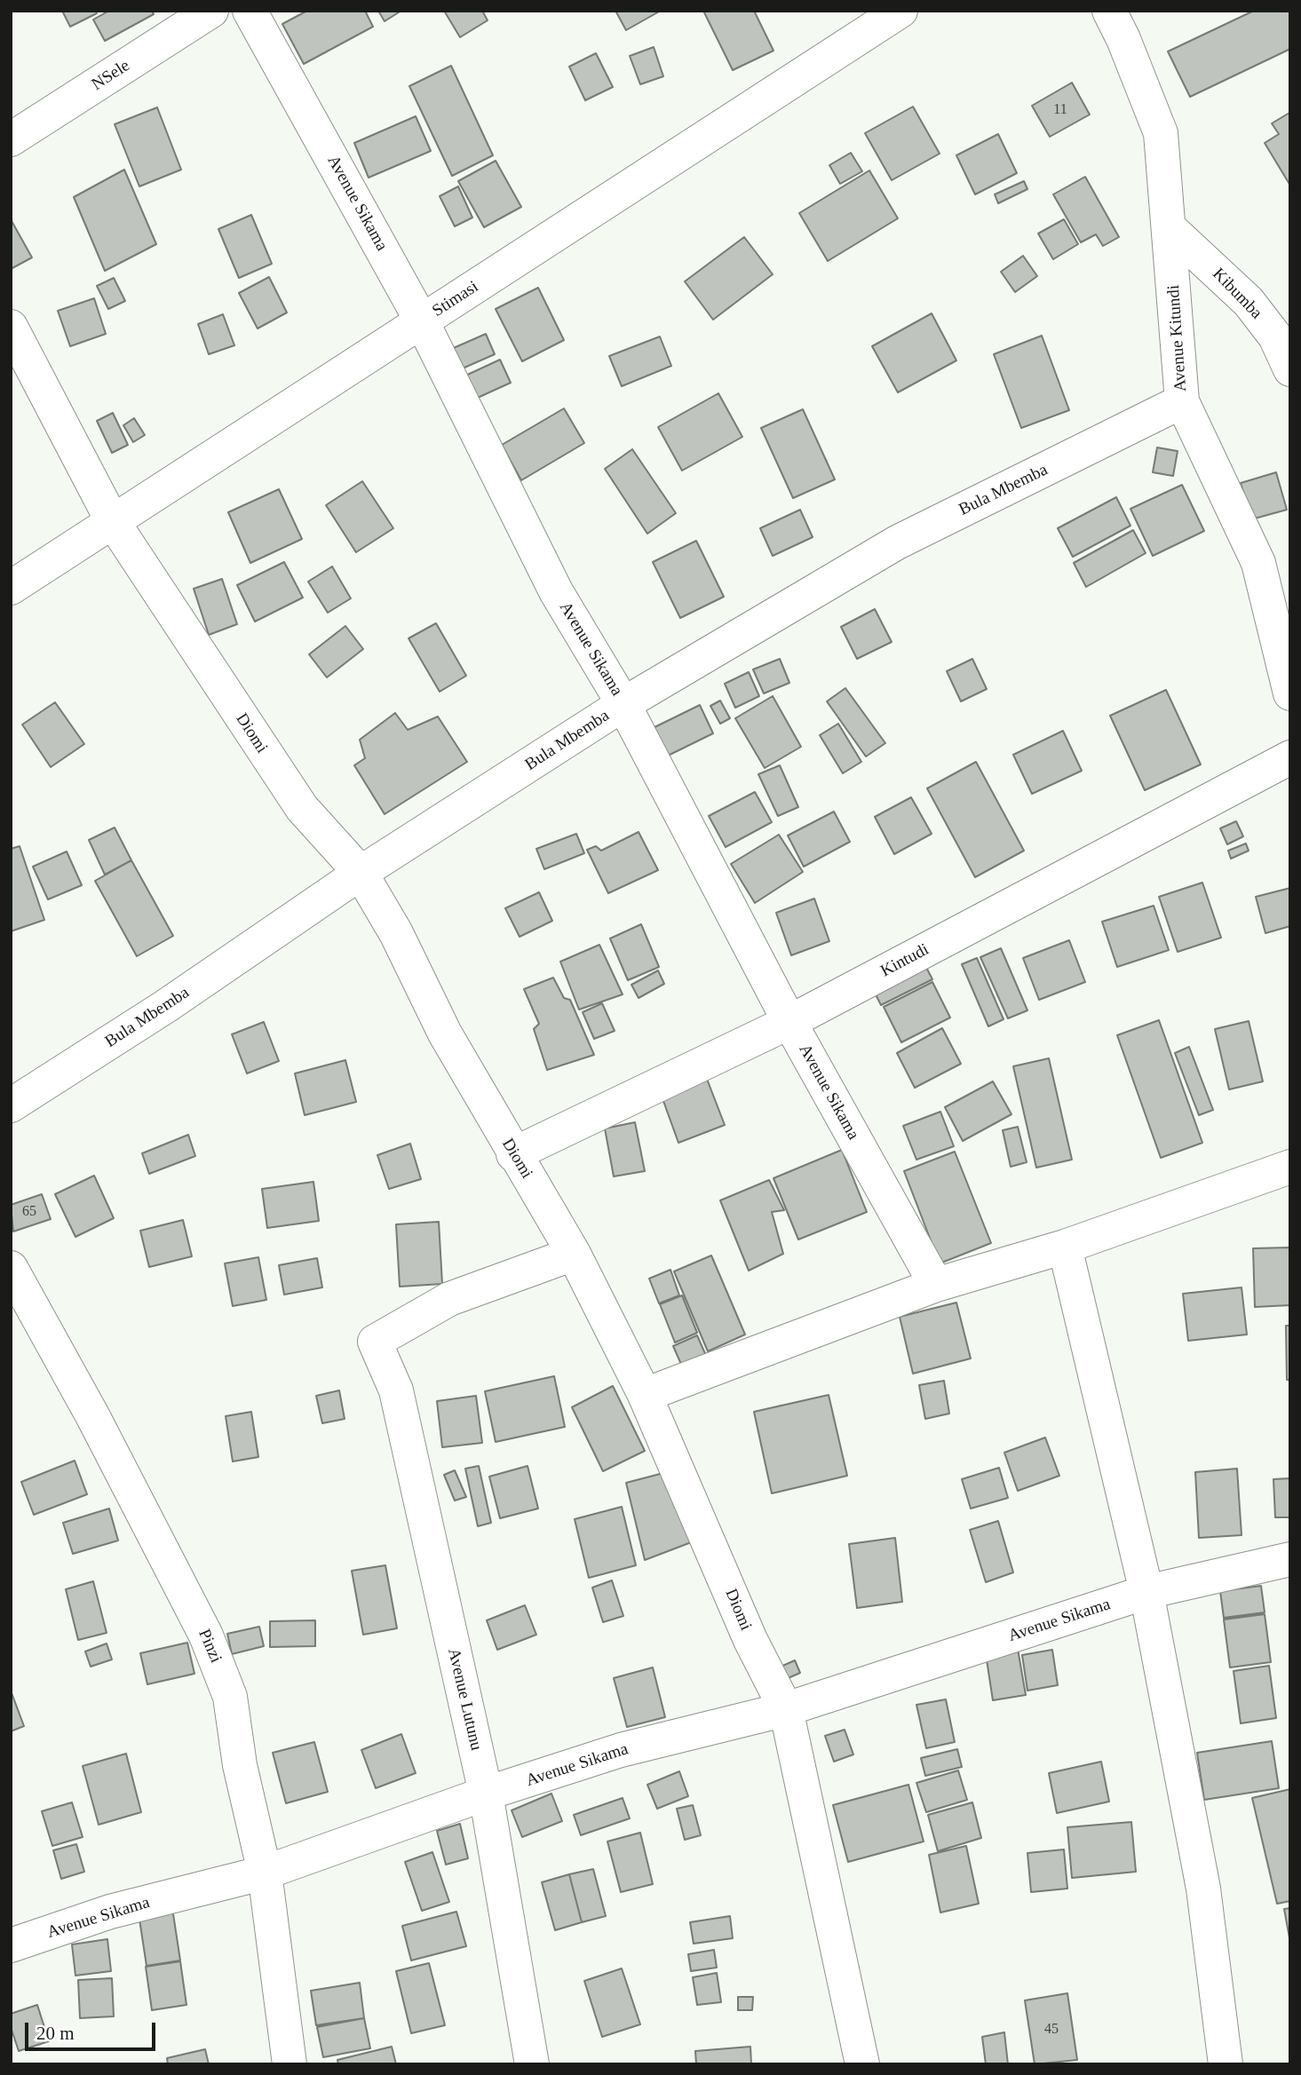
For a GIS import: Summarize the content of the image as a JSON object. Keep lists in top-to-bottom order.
{
  "streets": {
    "street": [
      "NSele",
      "Avenue Sikama",
      "Kibumba",
      "Stimasi",
      "Avenue Kitundi",
      "Bula Mbemba",
      "Diomi",
      "Kintudi",
      "Pinzi",
      "Avenue Lutunu"
    ]
  },
  "crossings": [
    ["Avenue Sikama", "Stimasi"],
    ["Avenue Sikama", "Bula Mbemba"],
    ["Avenue Sikama", "Diomi"],
    ["Avenue Sikama", "Kintudi"],
    ["Avenue Sikama", "Pinzi"],
    ["Avenue Sikama", "Avenue Lutunu"],
    ["Kibumba", "Avenue Kitundi"],
    ["Stimasi", "Diomi"],
    ["Avenue Kitundi", "Bula Mbemba"],
    ["Bula Mbemba", "Diomi"],
    ["Diomi", "Kintudi"],
    ["Diomi", "Avenue Lutunu"]
  ],
  "house_numbers": ["11", "65", "45"],
  "scale_bar": "20 m"
}
